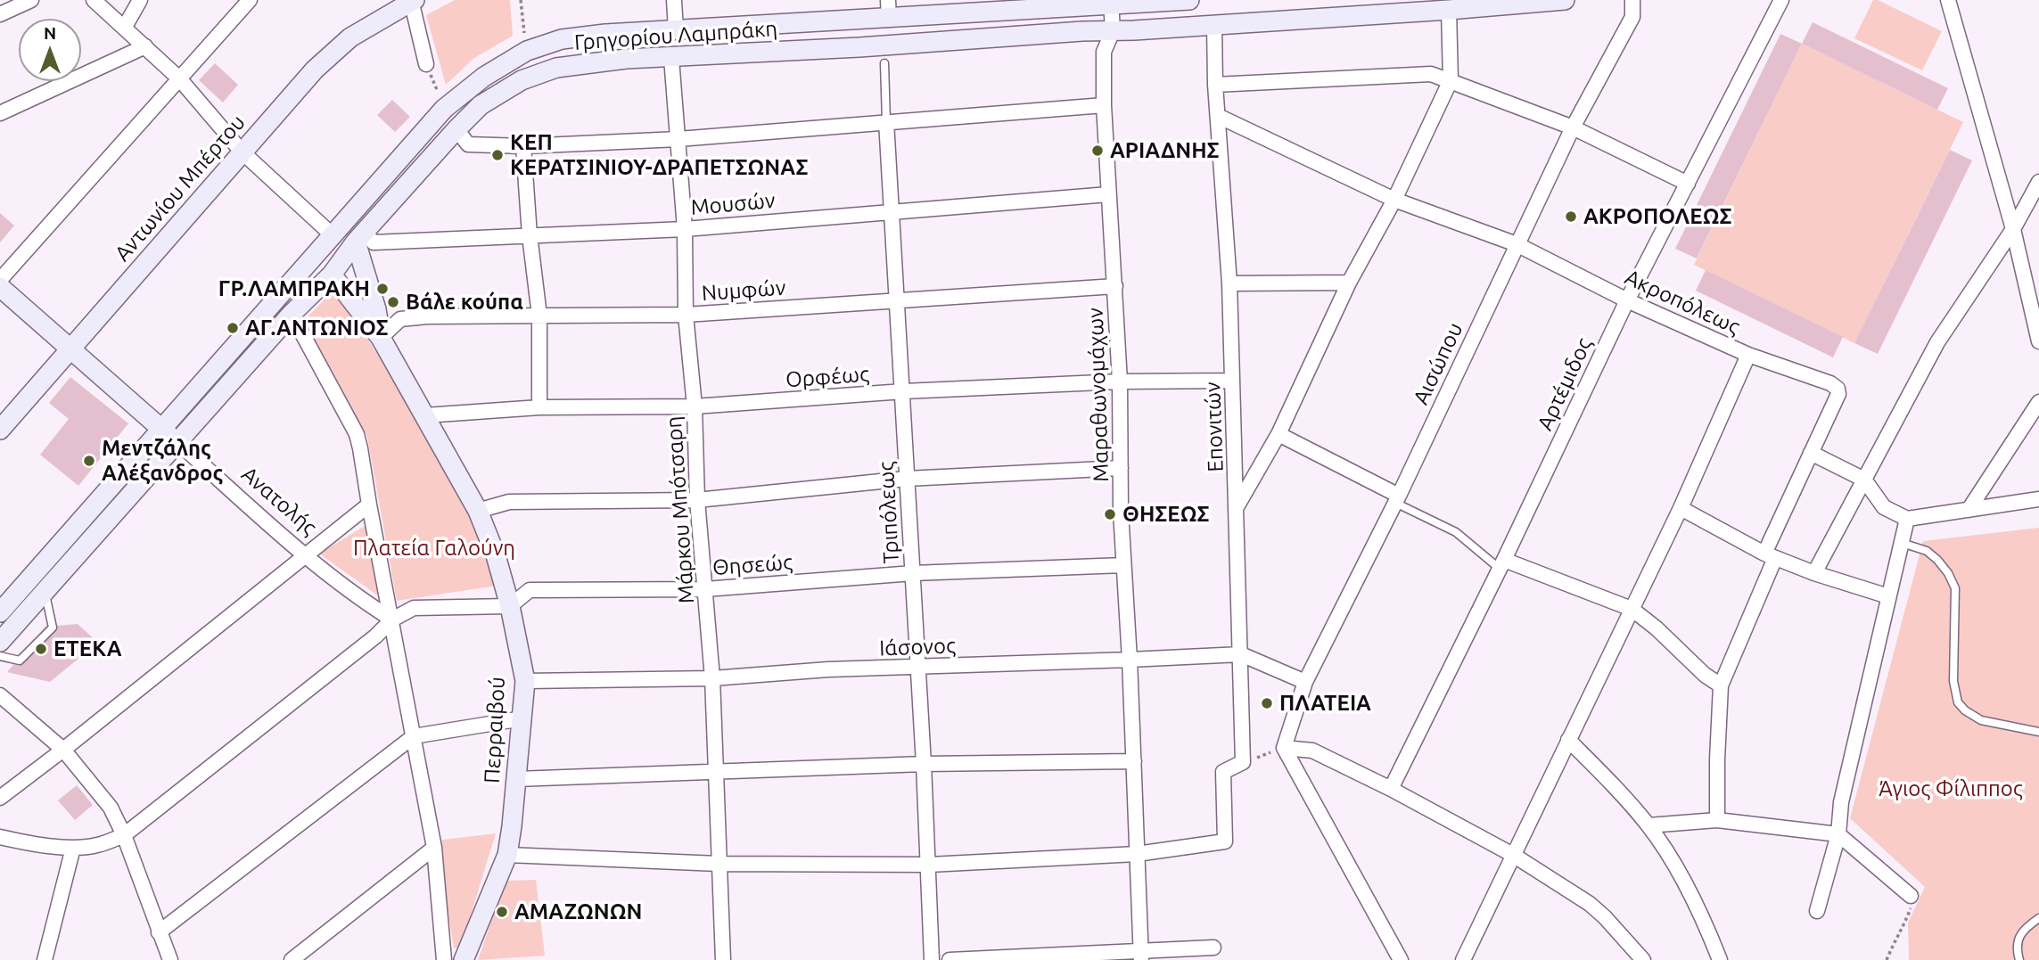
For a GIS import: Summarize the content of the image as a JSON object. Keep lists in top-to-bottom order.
{
  "streets": {
    "main road": [
      "Γρηγορίου Λαμπράκη",
      "Αντωνίου Μπέρτου",
      "Ανατολής",
      "Περραιβού"
    ],
    "street": [
      "Μουσών",
      "Νυμφών",
      "Ακροπόλεως",
      "Αισώπου",
      "Ορφέως",
      "Αρτέμιδος",
      "Μαραθωνομάχων",
      "Επονιτών",
      "Μάρκου Μπότσαρη",
      "Τριπόλεως",
      "Θησεώς",
      "Ιάσονος"
    ]
  },
  "crossings": [
    ["Γρηγορίου Λαμπράκη", "Μουσών"],
    ["Γρηγορίου Λαμπράκη", "Μαραθωνομάχων"],
    ["Γρηγορίου Λαμπράκη", "Επονιτών"],
    ["Γρηγορίου Λαμπράκη", "Ανατολής"],
    ["Γρηγορίου Λαμπράκη", "Μάρκου Μπότσαρη"],
    ["Γρηγορίου Λαμπράκη", "Περραιβού"],
    ["Αντωνίου Μπέρτου", "Ανατολής"],
    ["Μουσών", "Μαραθωνομάχων"],
    ["Μουσών", "Μάρκου Μπότσαρη"],
    ["Μουσών", "Τριπόλεως"],
    ["Μουσών", "Περραιβού"],
    ["Νυμφών", "Μαραθωνομάχων"],
    ["Νυμφών", "Μάρκου Μπότσαρη"],
    ["Νυμφών", "Τριπόλεως"],
    ["Νυμφών", "Περραιβού"],
    ["Ακροπόλεως", "Αισώπου"],
    ["Ακροπόλεως", "Αρτέμιδος"],
    ["Ακροπόλεως", "Επονιτών"],
    ["Αισώπου", "Ιάσονος"],
    ["Ορφέως", "Μαραθωνομάχων"],
    ["Ορφέως", "Επονιτών"],
    ["Ορφέως", "Μάρκου Μπότσαρη"],
    ["Ορφέως", "Τριπόλεως"],
    ["Ορφέως", "Περραιβού"],
    ["Μαραθωνομάχων", "Θησεώς"],
    ["Μαραθωνομάχων", "Ιάσονος"],
    ["Επονιτών", "Ιάσονος"],
    ["Μάρκου Μπότσαρη", "Θησεώς"],
    ["Μάρκου Μπότσαρη", "Ιάσονος"],
    ["Τριπόλεως", "Θησεώς"],
    ["Τριπόλεως", "Ιάσονος"],
    ["Θησεώς", "Περραιβού"],
    ["Ιάσονος", "Περραιβού"]
  ],
  "parks": ["Πλατεία Γαλούνη", "Άγιος Φίλιππος"],
  "places": [
    "ΑΡΙΑΔΝΗΣ",
    "ΚΕΠ ΚΕΡΑΤΣΙΝΙΟΥ-ΔΡΑΠΕΤΣΩΝΑΣ",
    "ΑΚΡΟΠΟΛΕΩΣ",
    "ΓΡ.ΛΑΜΠΡΑΚΗ",
    "Βάλε κούπα",
    "ΑΓ.ΑΝΤΩΝΙΟΣ",
    "Μεντζάλης Αλέξανδρος",
    "ΘΗΣΕΩΣ",
    "ΕΤΕΚΑ",
    "ΠΛΑΤΕΙΑ",
    "ΑΜΑΖΩΝΩΝ"
  ],
  "north": "top"
}
